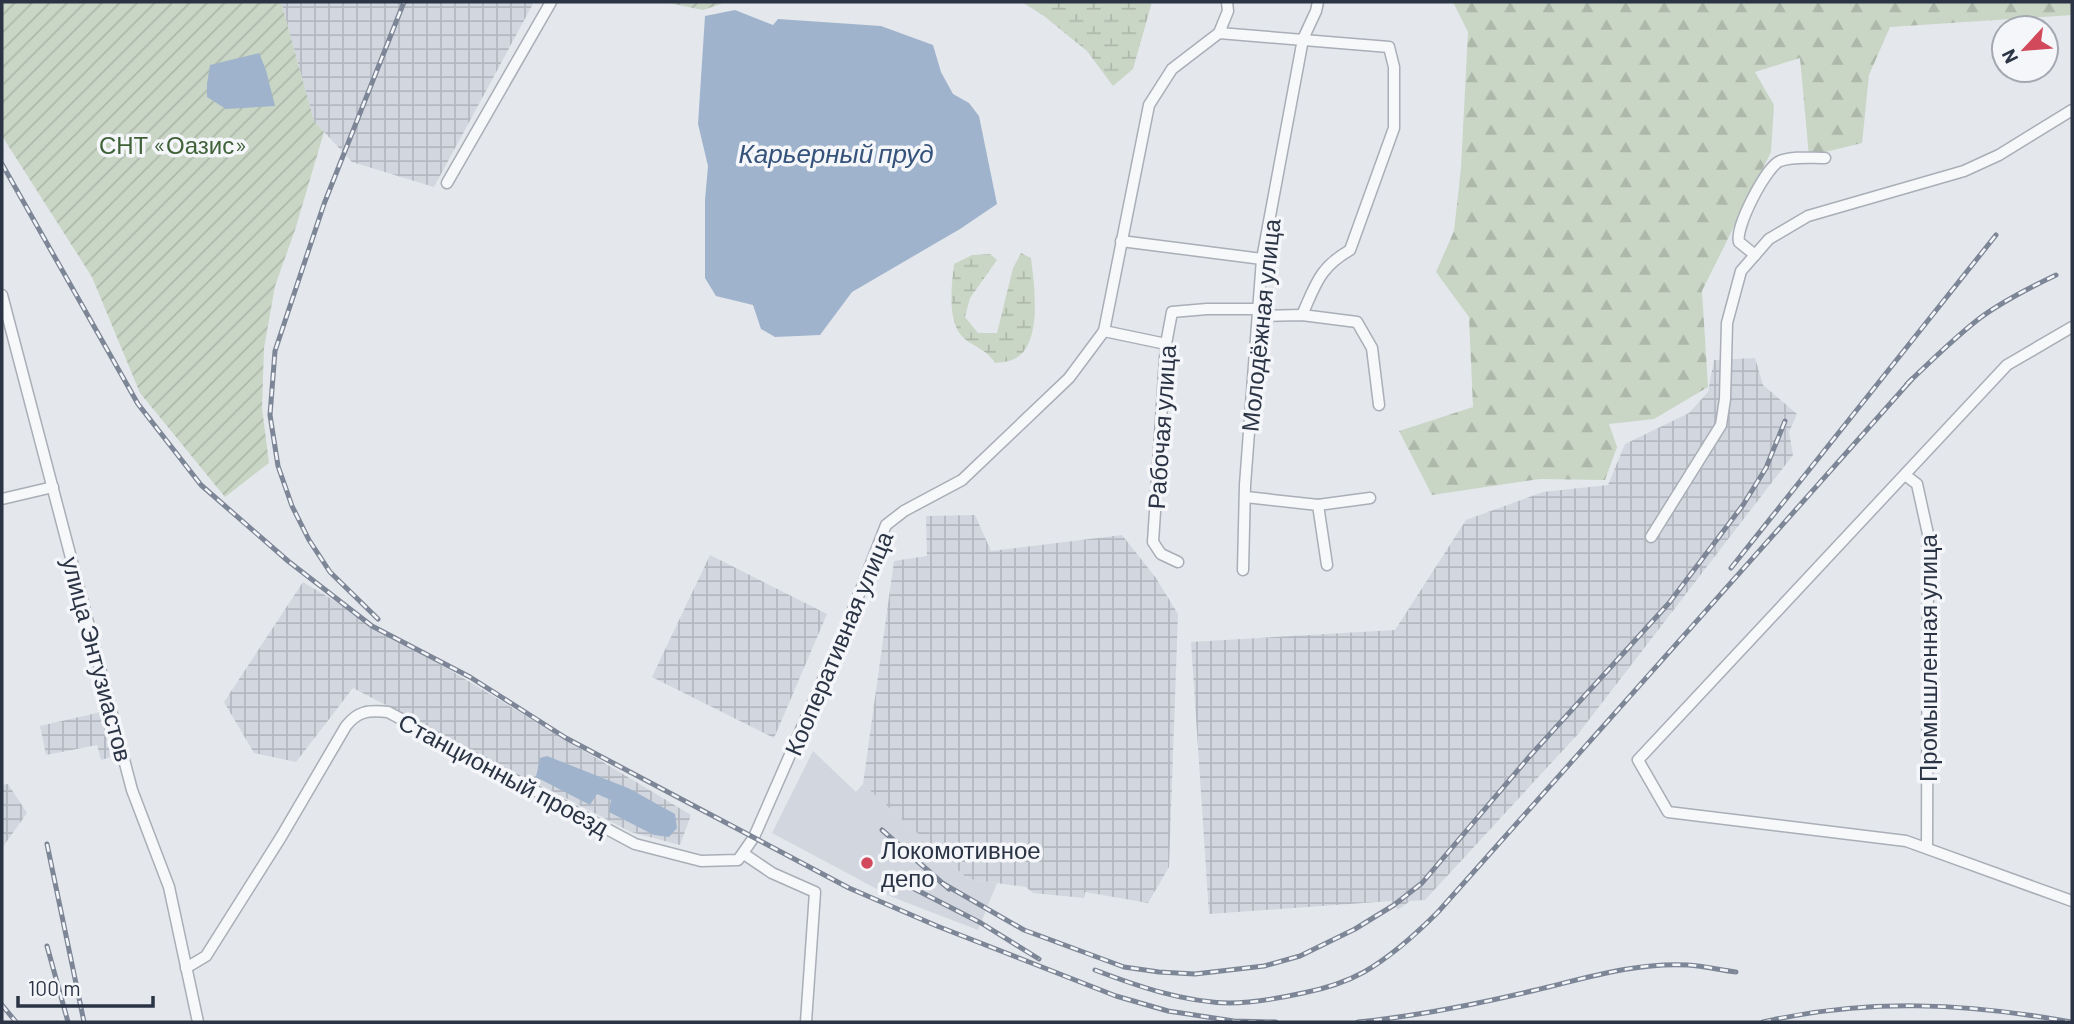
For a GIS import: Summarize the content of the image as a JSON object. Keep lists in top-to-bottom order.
{
  "streets": {
    "street": [
      "Молодёжная улица",
      "Рабочая улица",
      "Кооперативная улица",
      "Промышленная улица",
      "улица Энтузиастов",
      "Станционный проезд"
    ]
  },
  "crossings": [
    ["Молодёжная улица", "Рабочая улица"],
    ["Кооперативная улица", "Станционный проезд"],
    ["улица Энтузиастов", "Станционный проезд"]
  ],
  "water": ["Карьерный пруд"],
  "parks": ["СНТ «Оазис»"],
  "places": ["Локомотивное депо"],
  "scale_bar": "100 m",
  "north": "bottom left"
}
